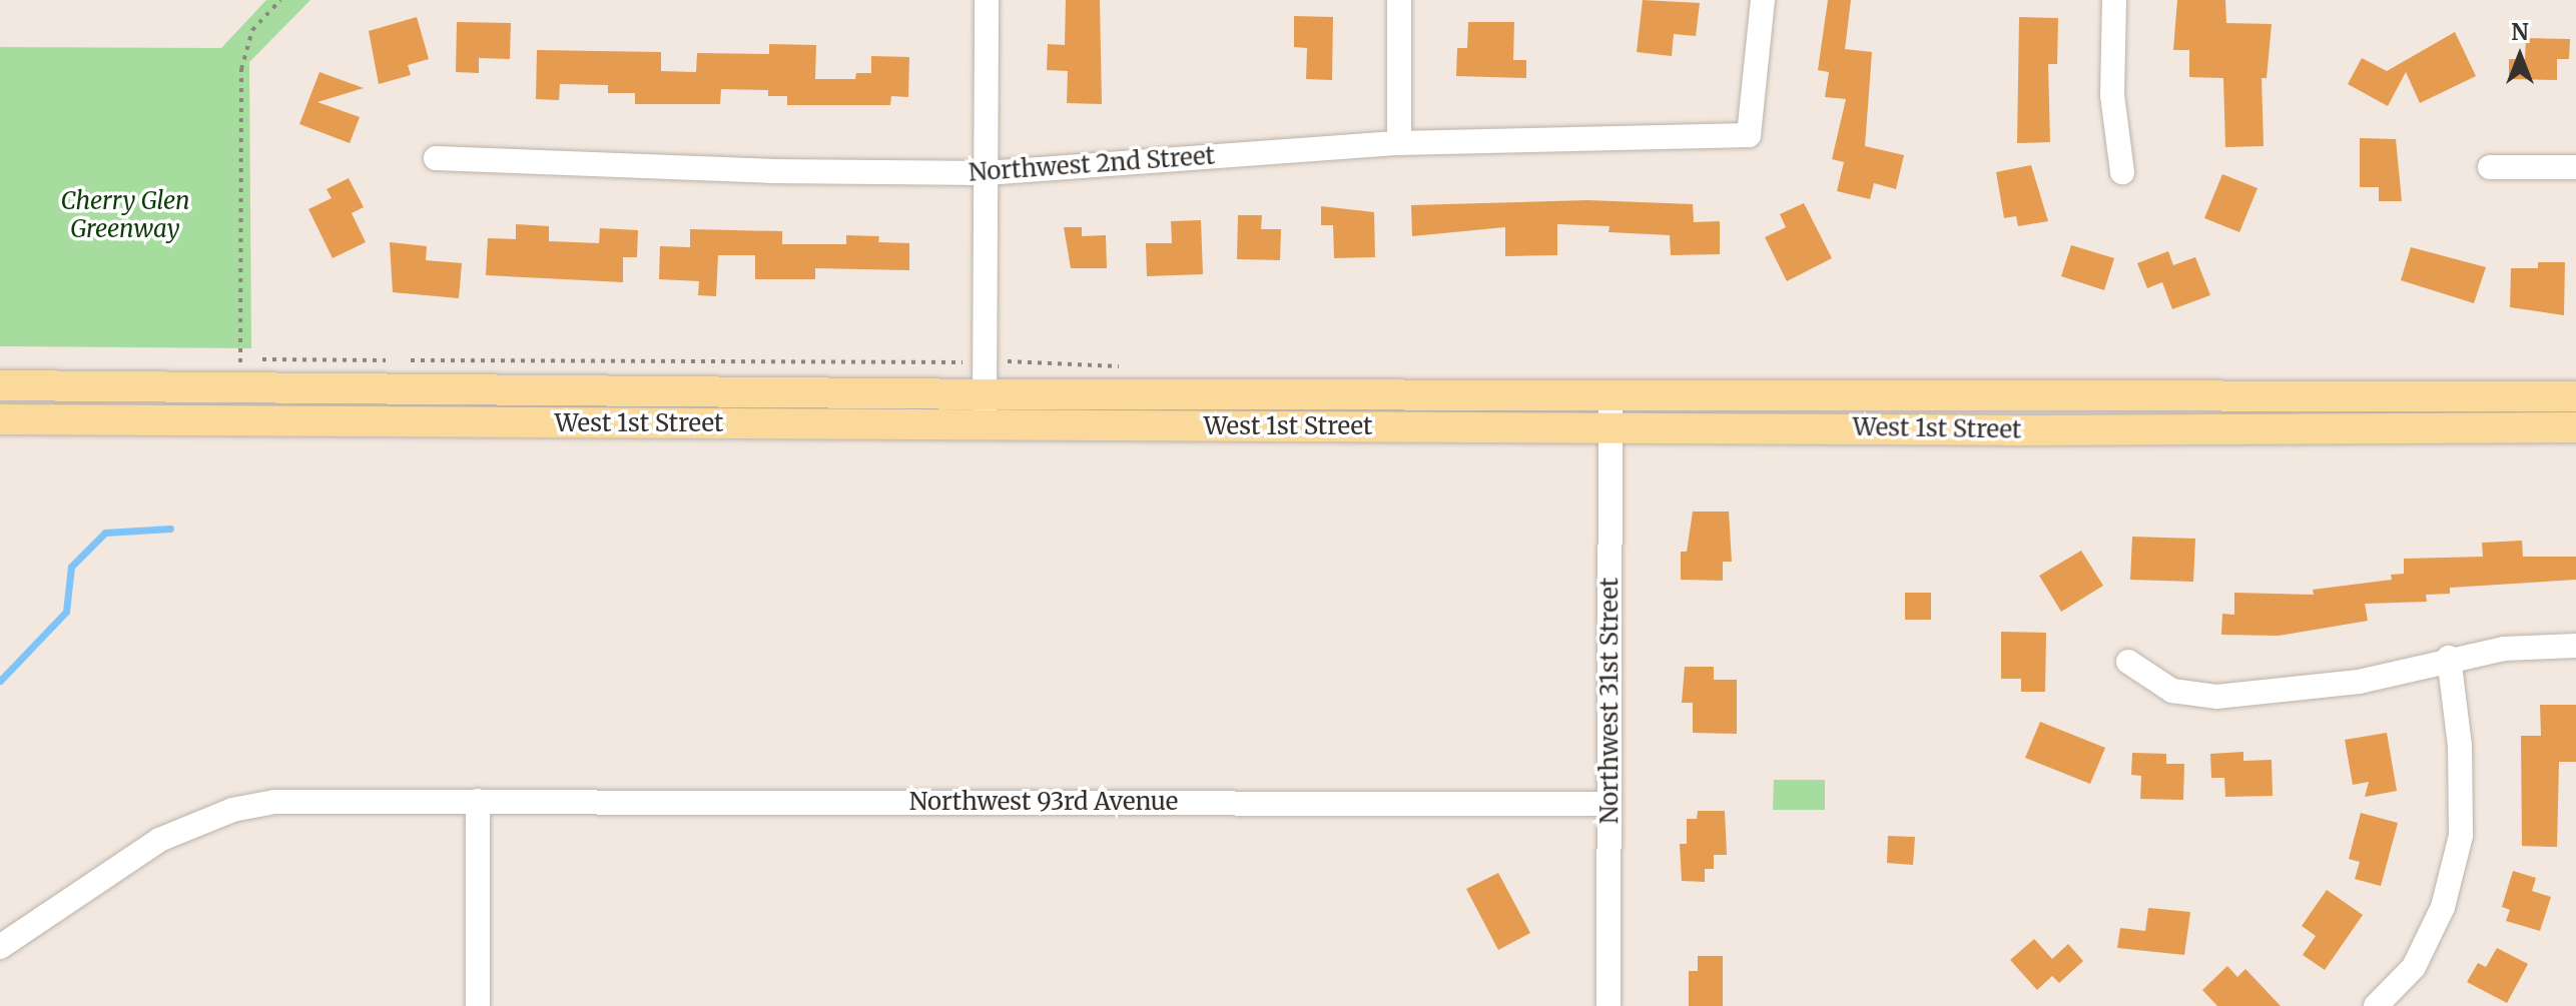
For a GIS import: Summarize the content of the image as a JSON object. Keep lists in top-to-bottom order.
{
  "streets": {
    "main road": ["West 1st Street"],
    "street": ["Northwest 2nd Street", "Northwest 31st Street", "Northwest 93rd Avenue"]
  },
  "crossings": [
    ["West 1st Street", "Northwest 31st Street"],
    ["Northwest 31st Street", "Northwest 93rd Avenue"]
  ],
  "parks": ["Cherry Glen Greenway"],
  "north": "top"
}
